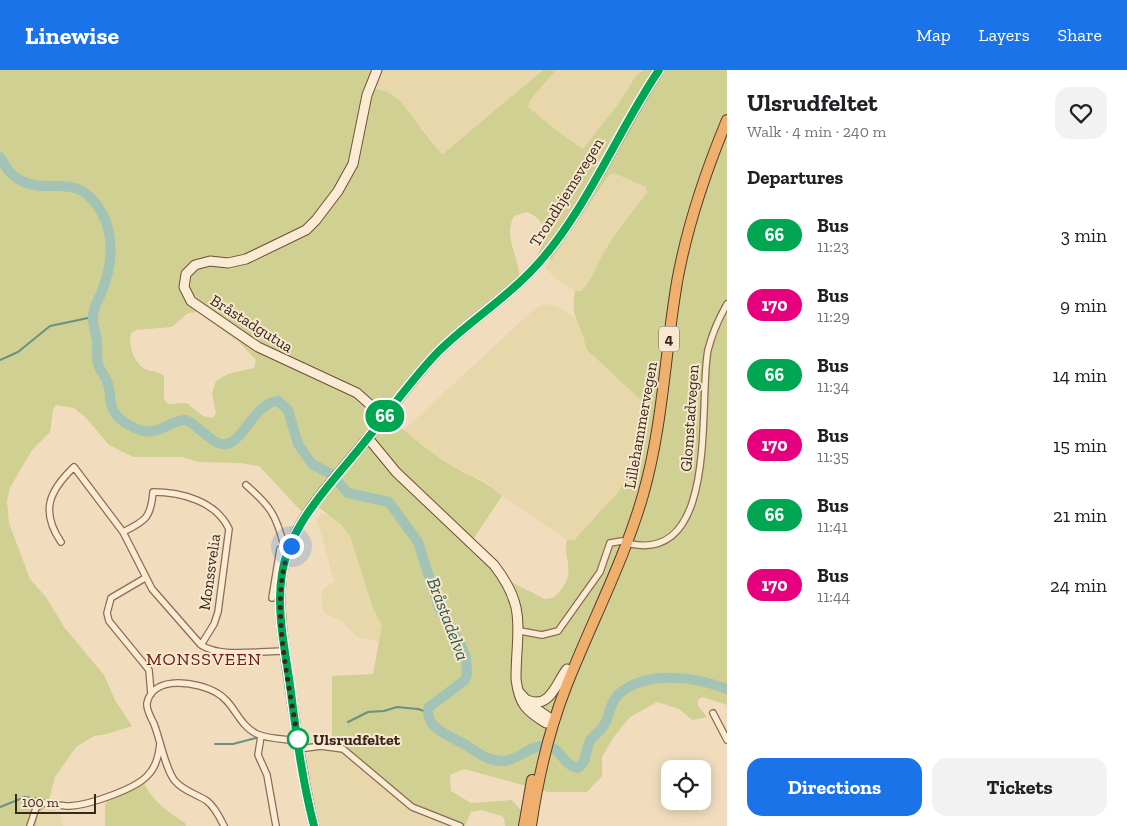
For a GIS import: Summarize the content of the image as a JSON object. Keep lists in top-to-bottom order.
{
  "streets": {
    "highway": ["4", "Lillehammervegen"],
    "main road": ["Trondhjemsvegen", "Bråstadgutua"],
    "street": ["Glomstadvegen", "Monssvelia"]
  },
  "crossings": [
    ["Trondhjemsvegen", "Bråstadgutua"]
  ],
  "districts": ["MONSSVEEN"],
  "water": ["Bråstadelva"],
  "places": ["Ulsrudfeltet"],
  "lines": ["bus line 66"],
  "scale_bar": "100 m",
  "page": {
    "header": "Linewise",
    "nav": ["Map", "Layers", "Share"],
    "on_map": "66",
    "heading": [
      ["Ulsrudfeltet", "Walk · 4 min · 240 m"],
      "Departures"
    ],
    "list": [
      {
        "mark": "66",
        "name": "Bus",
        "note": "11:23",
        "value": "3 min"
      },
      {
        "mark": "170",
        "name": "Bus",
        "note": "11:29",
        "value": "9 min"
      },
      {
        "mark": "66",
        "name": "Bus",
        "note": "11:34",
        "value": "14 min"
      },
      {
        "mark": "170",
        "name": "Bus",
        "note": "11:35",
        "value": "15 min"
      },
      {
        "mark": "66",
        "name": "Bus",
        "note": "11:41",
        "value": "21 min"
      },
      {
        "mark": "170",
        "name": "Bus",
        "note": "11:44",
        "value": "24 min"
      }
    ],
    "buttons": ["Directions", "Tickets"],
    "scale": "100 m"
  }
}
